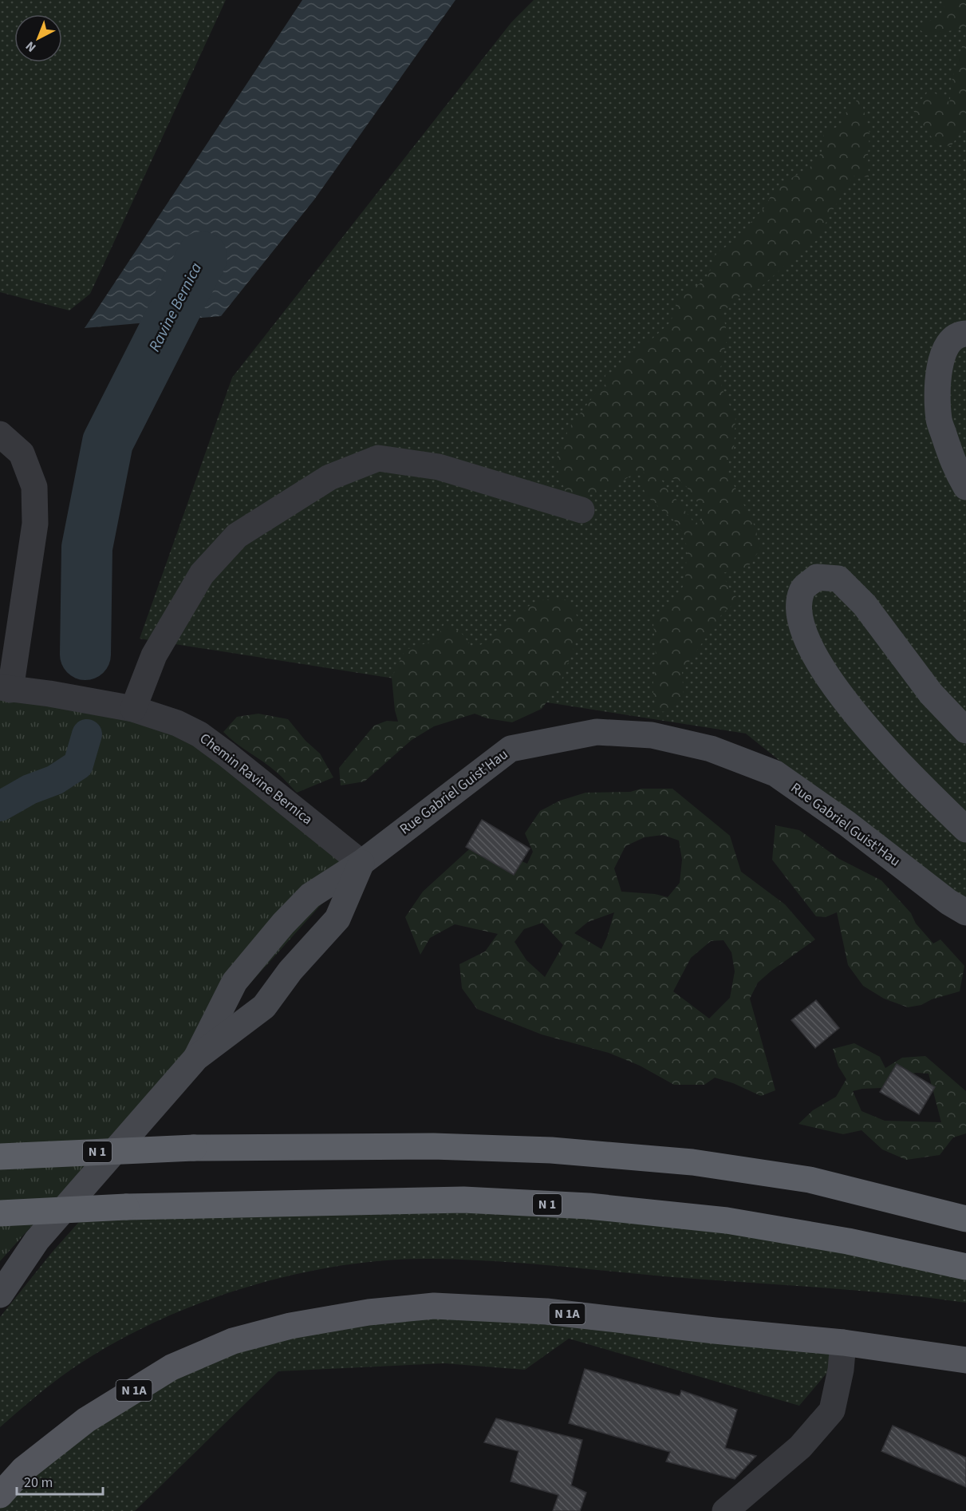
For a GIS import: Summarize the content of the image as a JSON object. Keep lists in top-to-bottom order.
{
  "streets": {
    "highway": ["N 1"],
    "main road": ["Rue Gabriel Guist'Hau", "N 1A"],
    "street": ["Chemin Ravine Bernica"]
  },
  "crossings": [
    ["Chemin Ravine Bernica", "Rue Gabriel Guist'Hau"]
  ],
  "water": ["Ravine Bernica"],
  "scale_bar": "20 m",
  "north": "bottom left"
}
